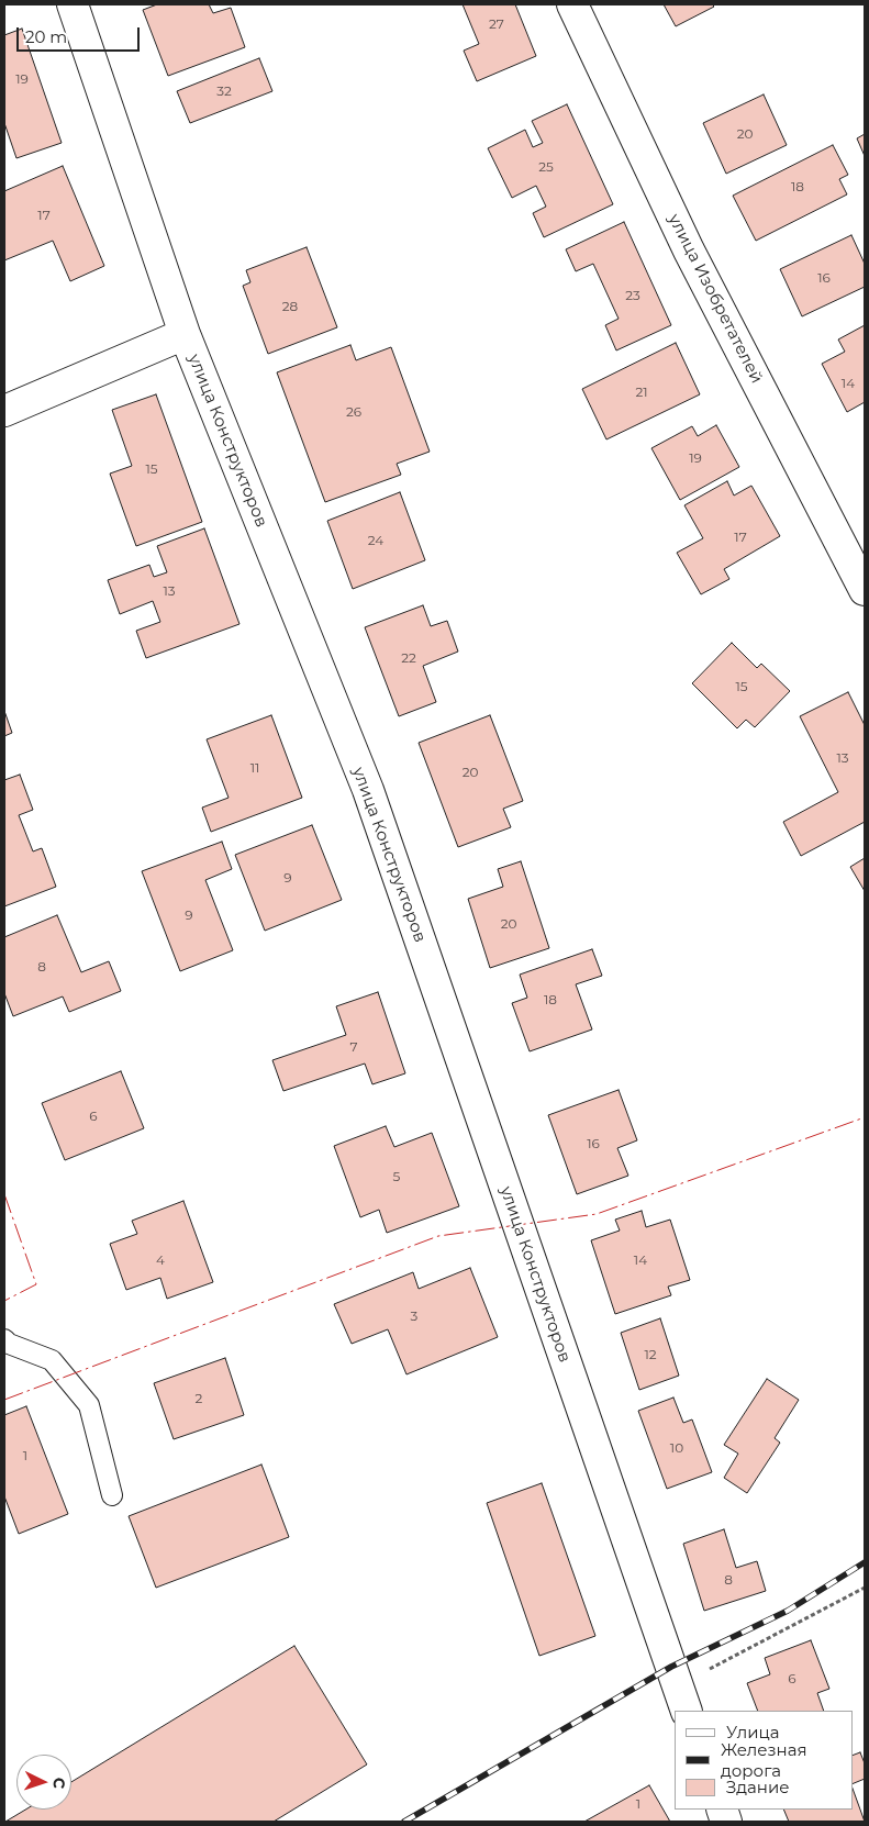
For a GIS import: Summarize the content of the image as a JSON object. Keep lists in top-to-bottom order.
{
  "streets": {
    "street": ["улица Изобретателей", "улица Конструкторов"]
  },
  "house_numbers": [
    "27",
    "19",
    "32",
    "20",
    "25",
    "18",
    "17",
    "16",
    "23",
    "28",
    "14",
    "21",
    "26",
    "19",
    "15",
    "17",
    "24",
    "13",
    "22",
    "15",
    "13",
    "11",
    "20",
    "9",
    "9",
    "20",
    "8",
    "18",
    "7",
    "6",
    "16",
    "5",
    "4",
    "14",
    "3",
    "12",
    "2",
    "10",
    "1",
    "8",
    "6",
    "1"
  ],
  "legend": ["Улица", "Железная дорога", "Здание"],
  "scale_bar": "20 m",
  "north": "right"
}
